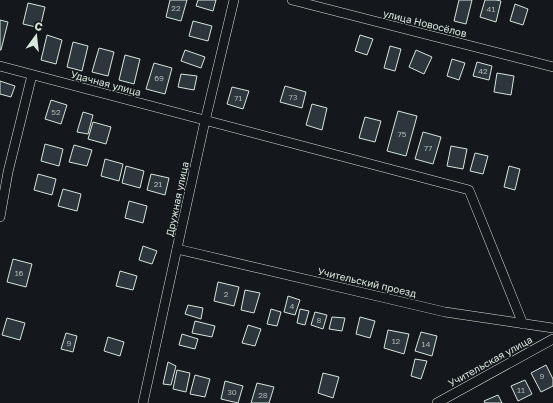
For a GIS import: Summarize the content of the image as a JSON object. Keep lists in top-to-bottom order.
{
  "streets": {
    "street": [
      "улица Новосёлов",
      "Удачная улица",
      "Дружная улица",
      "Учительский проезд",
      "Учительская улица"
    ]
  },
  "crossings": [
    ["Удачная улица", "Дружная улица"],
    ["Удачная улица", "Учительский проезд"],
    ["Дружная улица", "Учительский проезд"]
  ],
  "house_numbers": [
    "22",
    "41",
    "42",
    "69",
    "73",
    "71",
    "52",
    "75",
    "77",
    "21",
    "16",
    "2",
    "4",
    "8",
    "12",
    "9",
    "14",
    "9",
    "11",
    "30",
    "28"
  ],
  "north": "top"
}
